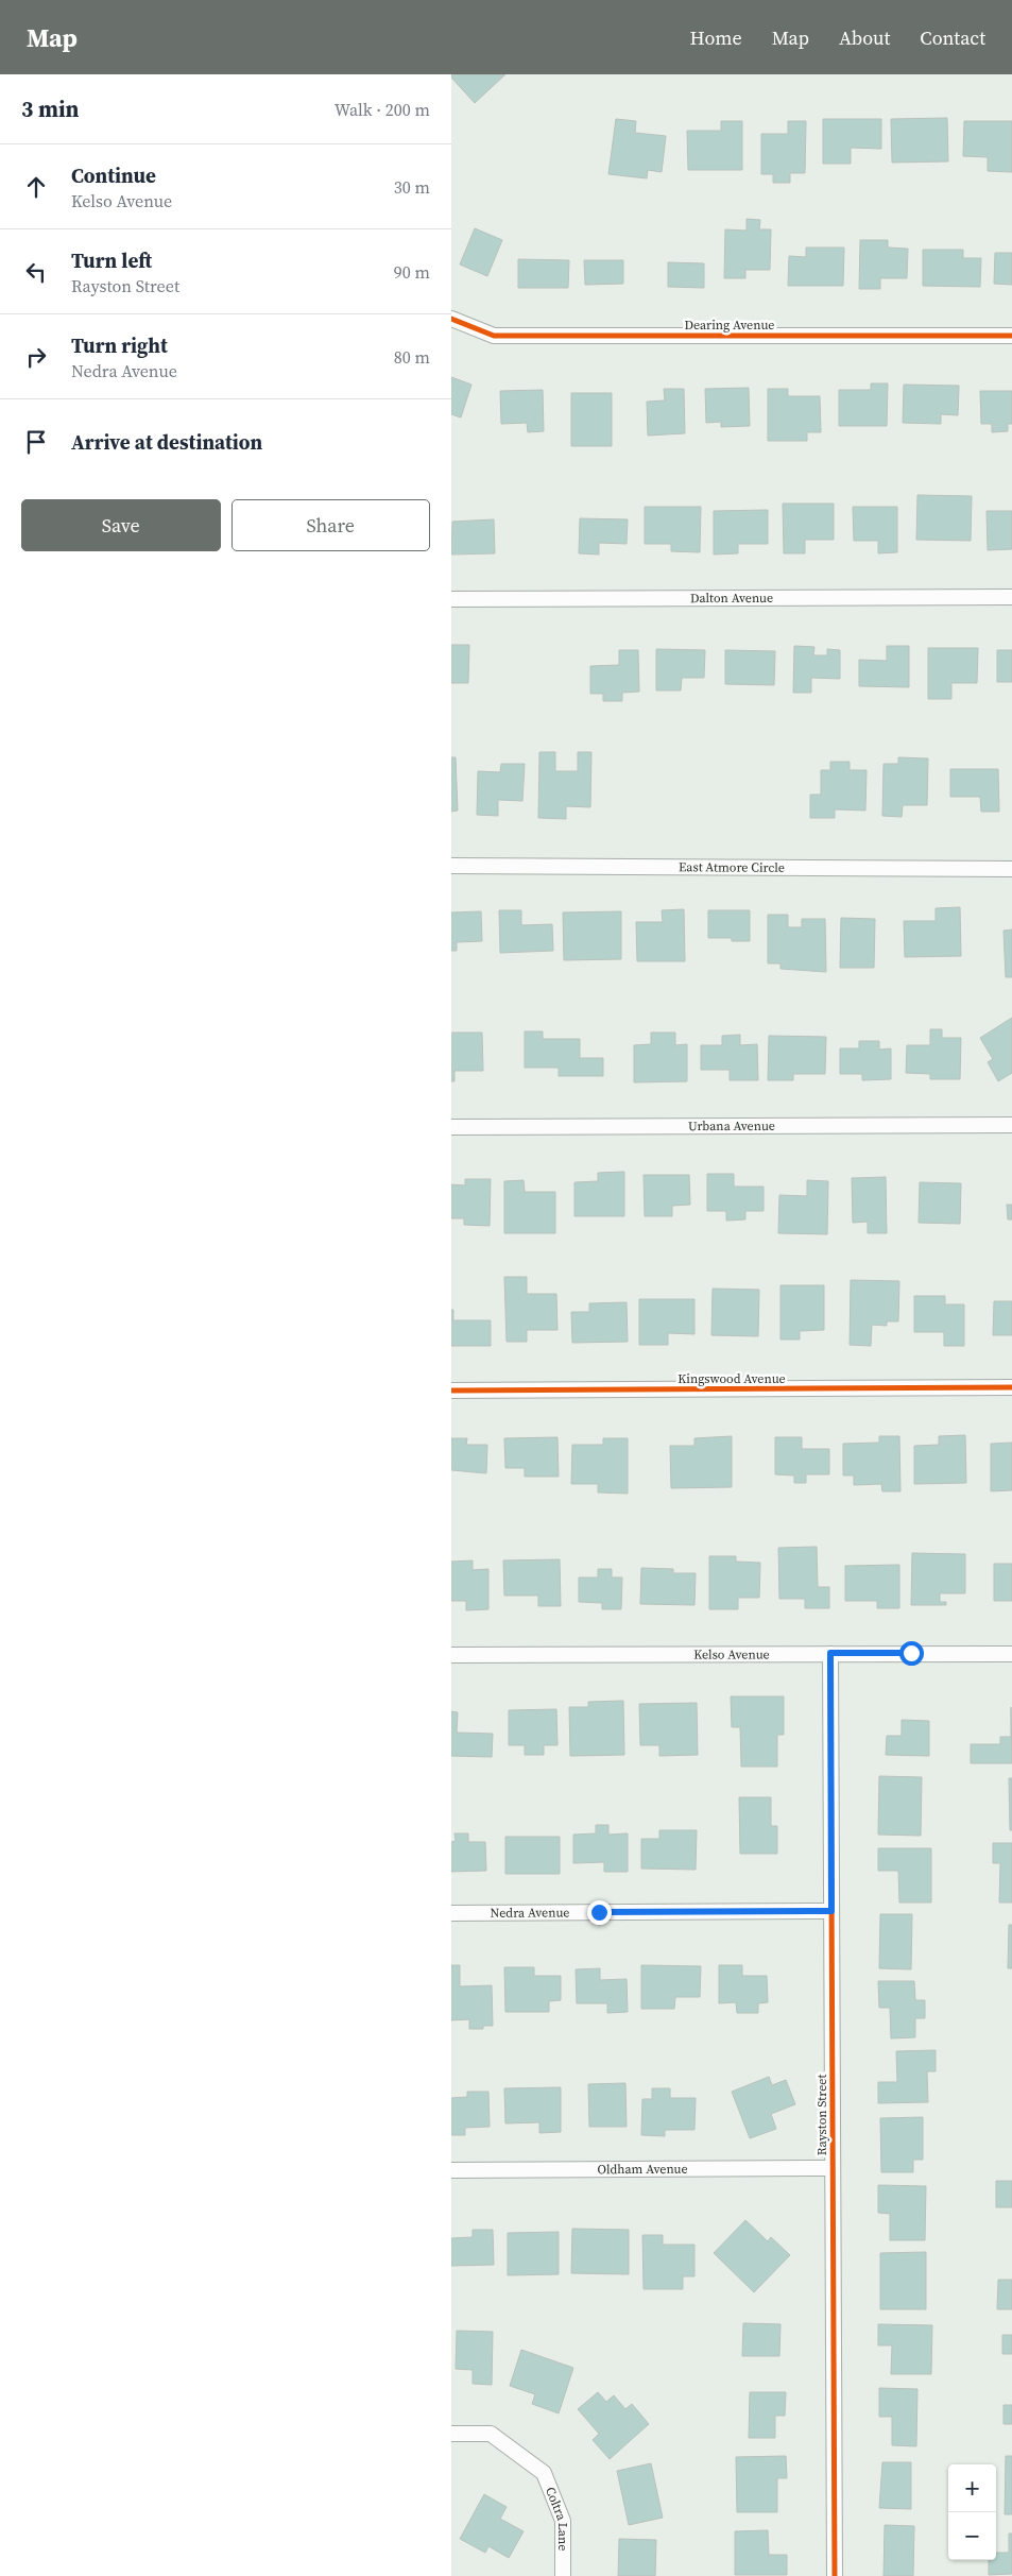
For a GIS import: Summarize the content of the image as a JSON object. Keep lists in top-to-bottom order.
{
  "streets": {
    "street": [
      "Dearing Avenue",
      "Dalton Avenue",
      "East Atmore Circle",
      "Urbana Avenue",
      "Kingswood Avenue",
      "Kelso Avenue",
      "Nedra Avenue",
      "Rayston Street",
      "Oldham Avenue",
      "Coltra Lane"
    ]
  },
  "crossings": [
    ["Kelso Avenue", "Rayston Street"],
    ["Nedra Avenue", "Rayston Street"],
    ["Rayston Street", "Oldham Avenue"]
  ],
  "page": {
    "header": "Map",
    "nav": [
      "Home",
      "Map",
      "About",
      "Contact"
    ],
    "heading": ["3 min", "Walk · 200 m"],
    "list": [
      ["Continue", "Kelso Avenue", "30 m"],
      ["Turn left", "Rayston Street", "90 m"],
      ["Turn right", "Nedra Avenue", "80 m"],
      "Arrive at destination"
    ],
    "buttons": ["Save", "Share"],
    "map_buttons": ["+", "−"]
  }
}
